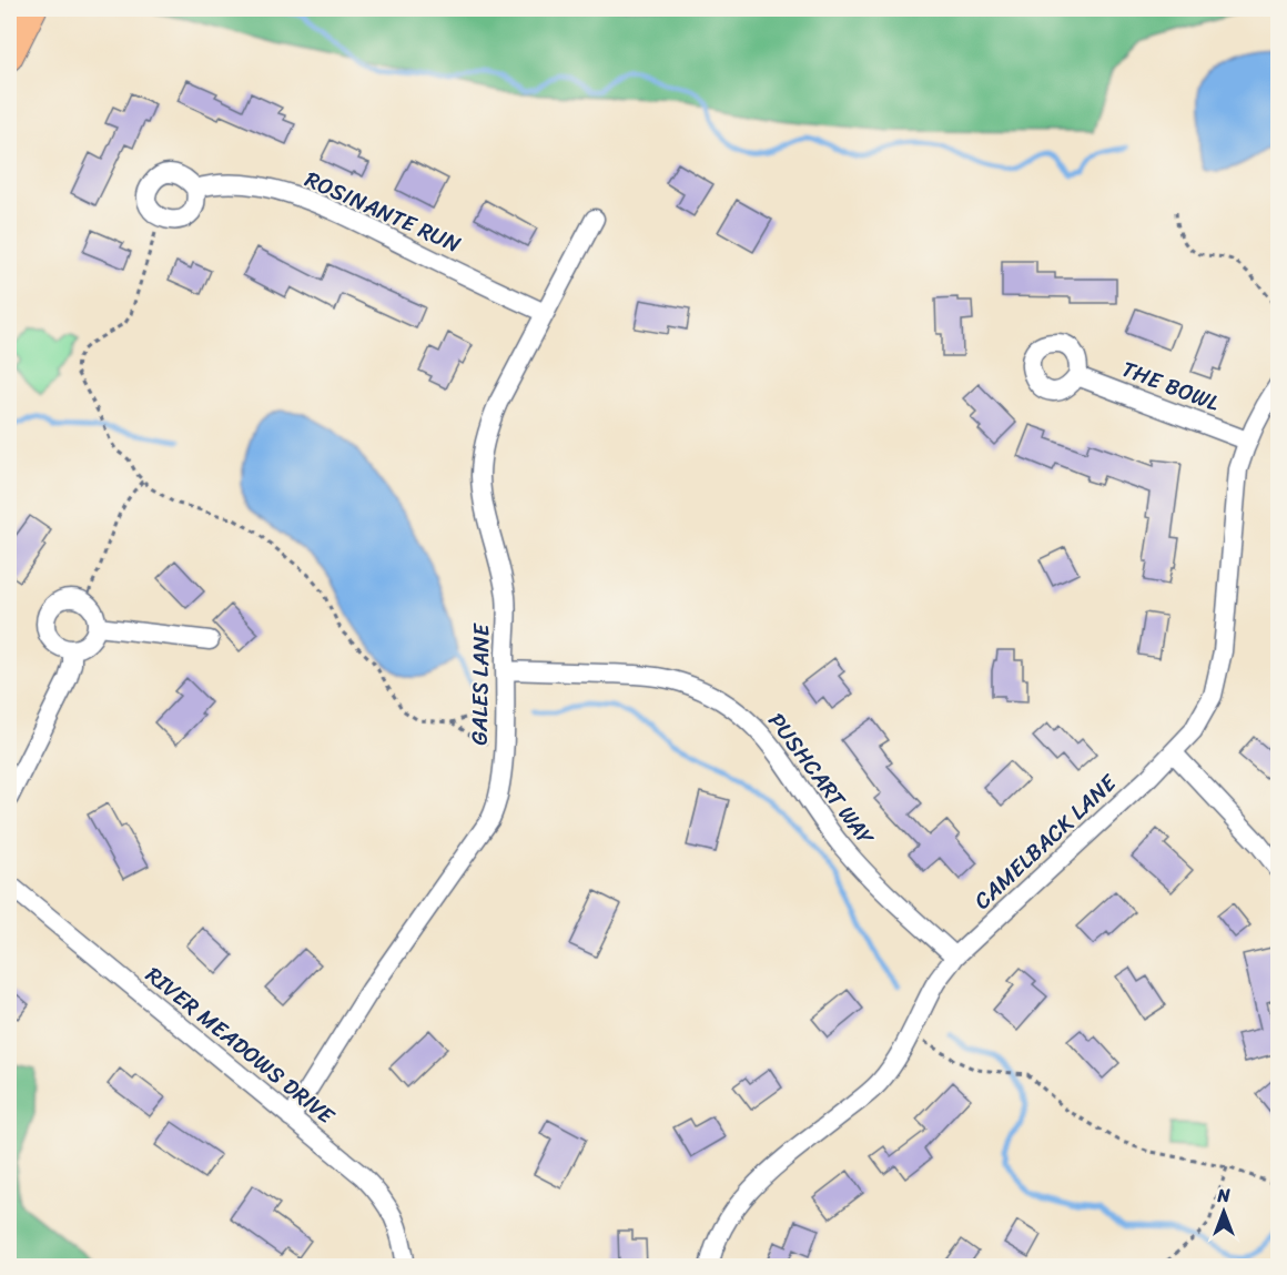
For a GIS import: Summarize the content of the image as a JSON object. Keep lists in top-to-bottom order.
{
  "streets": {
    "street": [
      "ROSINANTE RUN",
      "THE BOWL",
      "GALES LANE",
      "PUSHCART WAY",
      "CAMELBACK LANE",
      "RIVER MEADOWS DRIVE"
    ]
  },
  "crossings": [
    ["ROSINANTE RUN", "GALES LANE"],
    ["THE BOWL", "CAMELBACK LANE"],
    ["GALES LANE", "PUSHCART WAY"],
    ["GALES LANE", "RIVER MEADOWS DRIVE"],
    ["PUSHCART WAY", "CAMELBACK LANE"]
  ],
  "north": "top"
}
